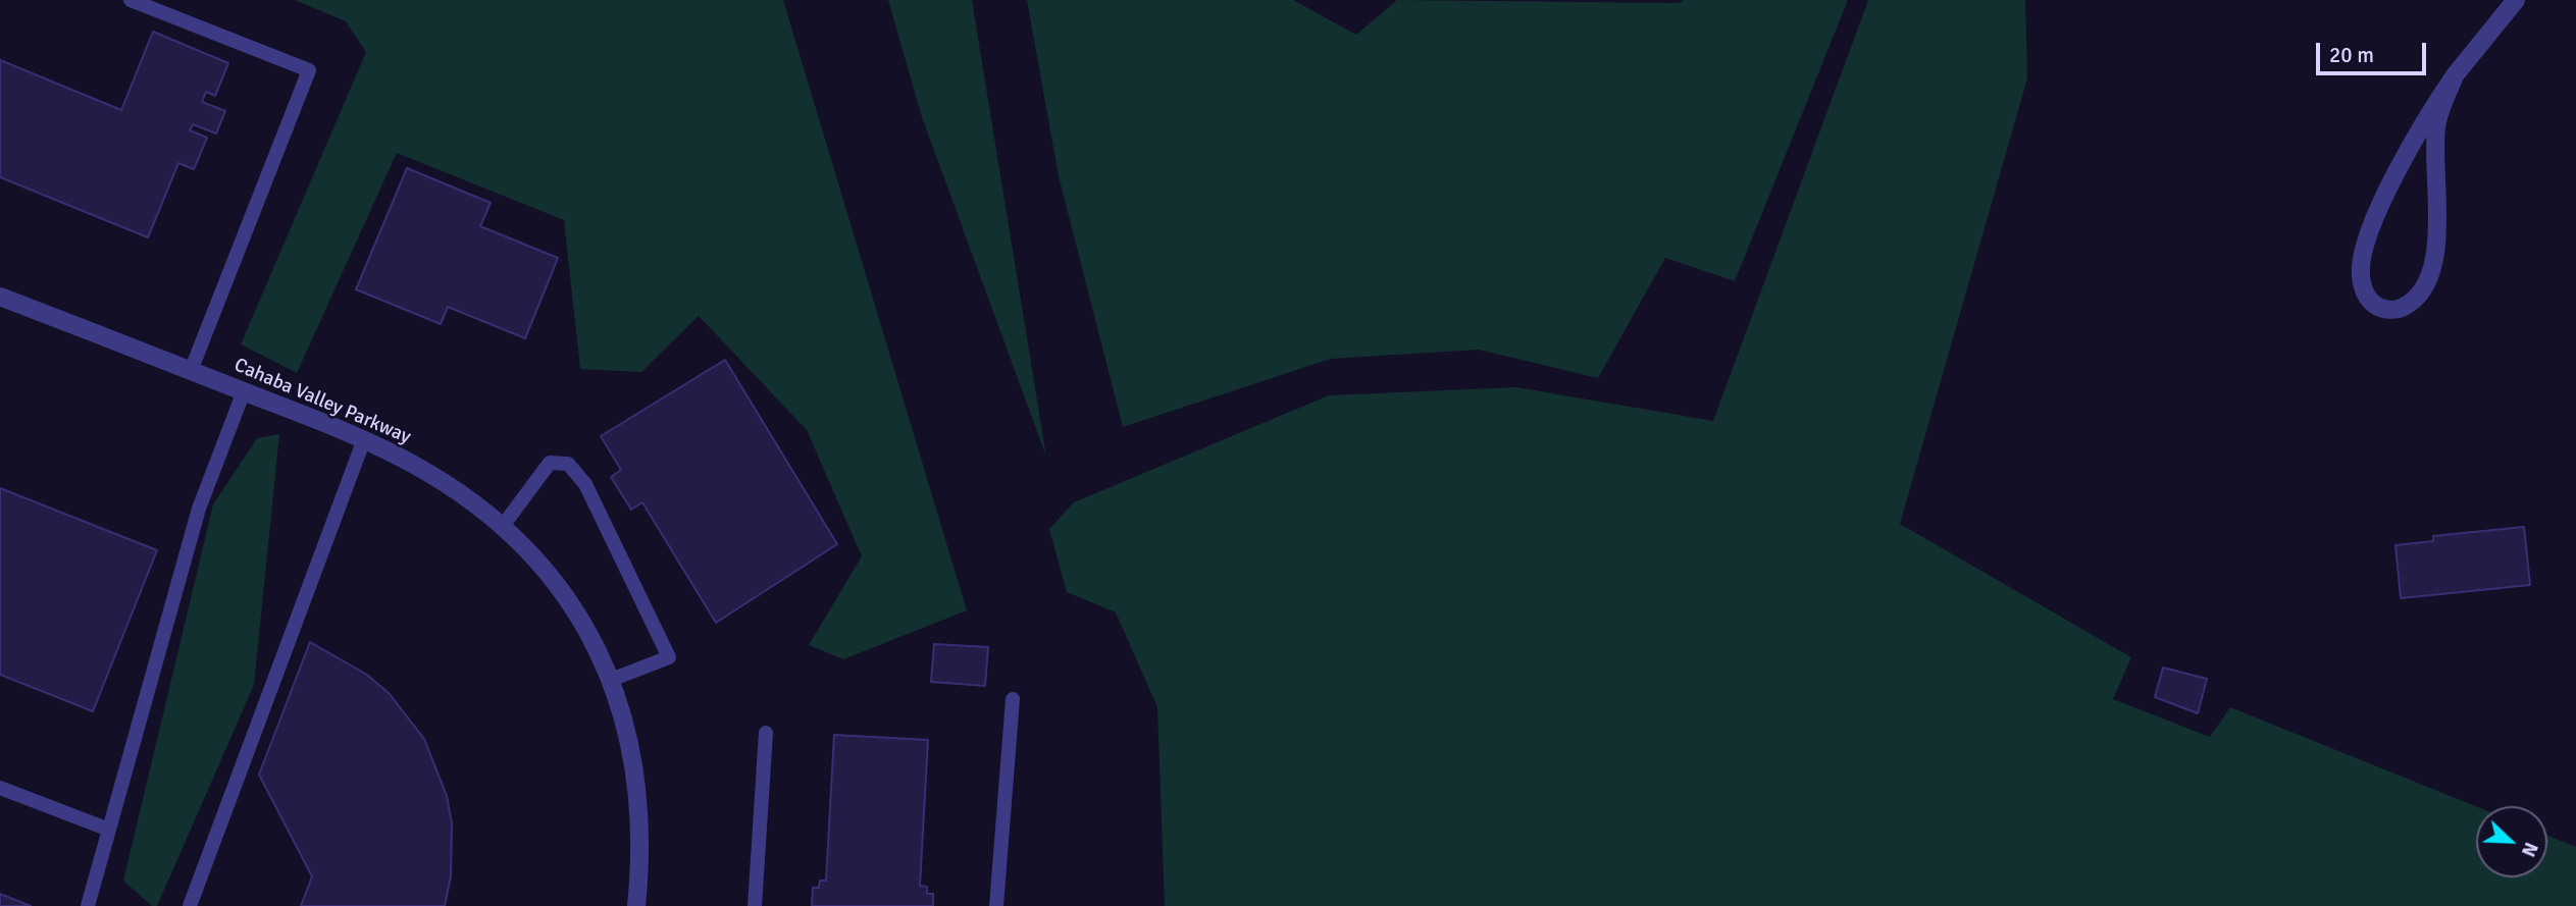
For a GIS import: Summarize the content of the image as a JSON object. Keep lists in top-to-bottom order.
{
  "streets": {
    "street": ["Cahaba Valley Parkway"]
  },
  "scale_bar": "20 m",
  "north": "bottom right"
}
